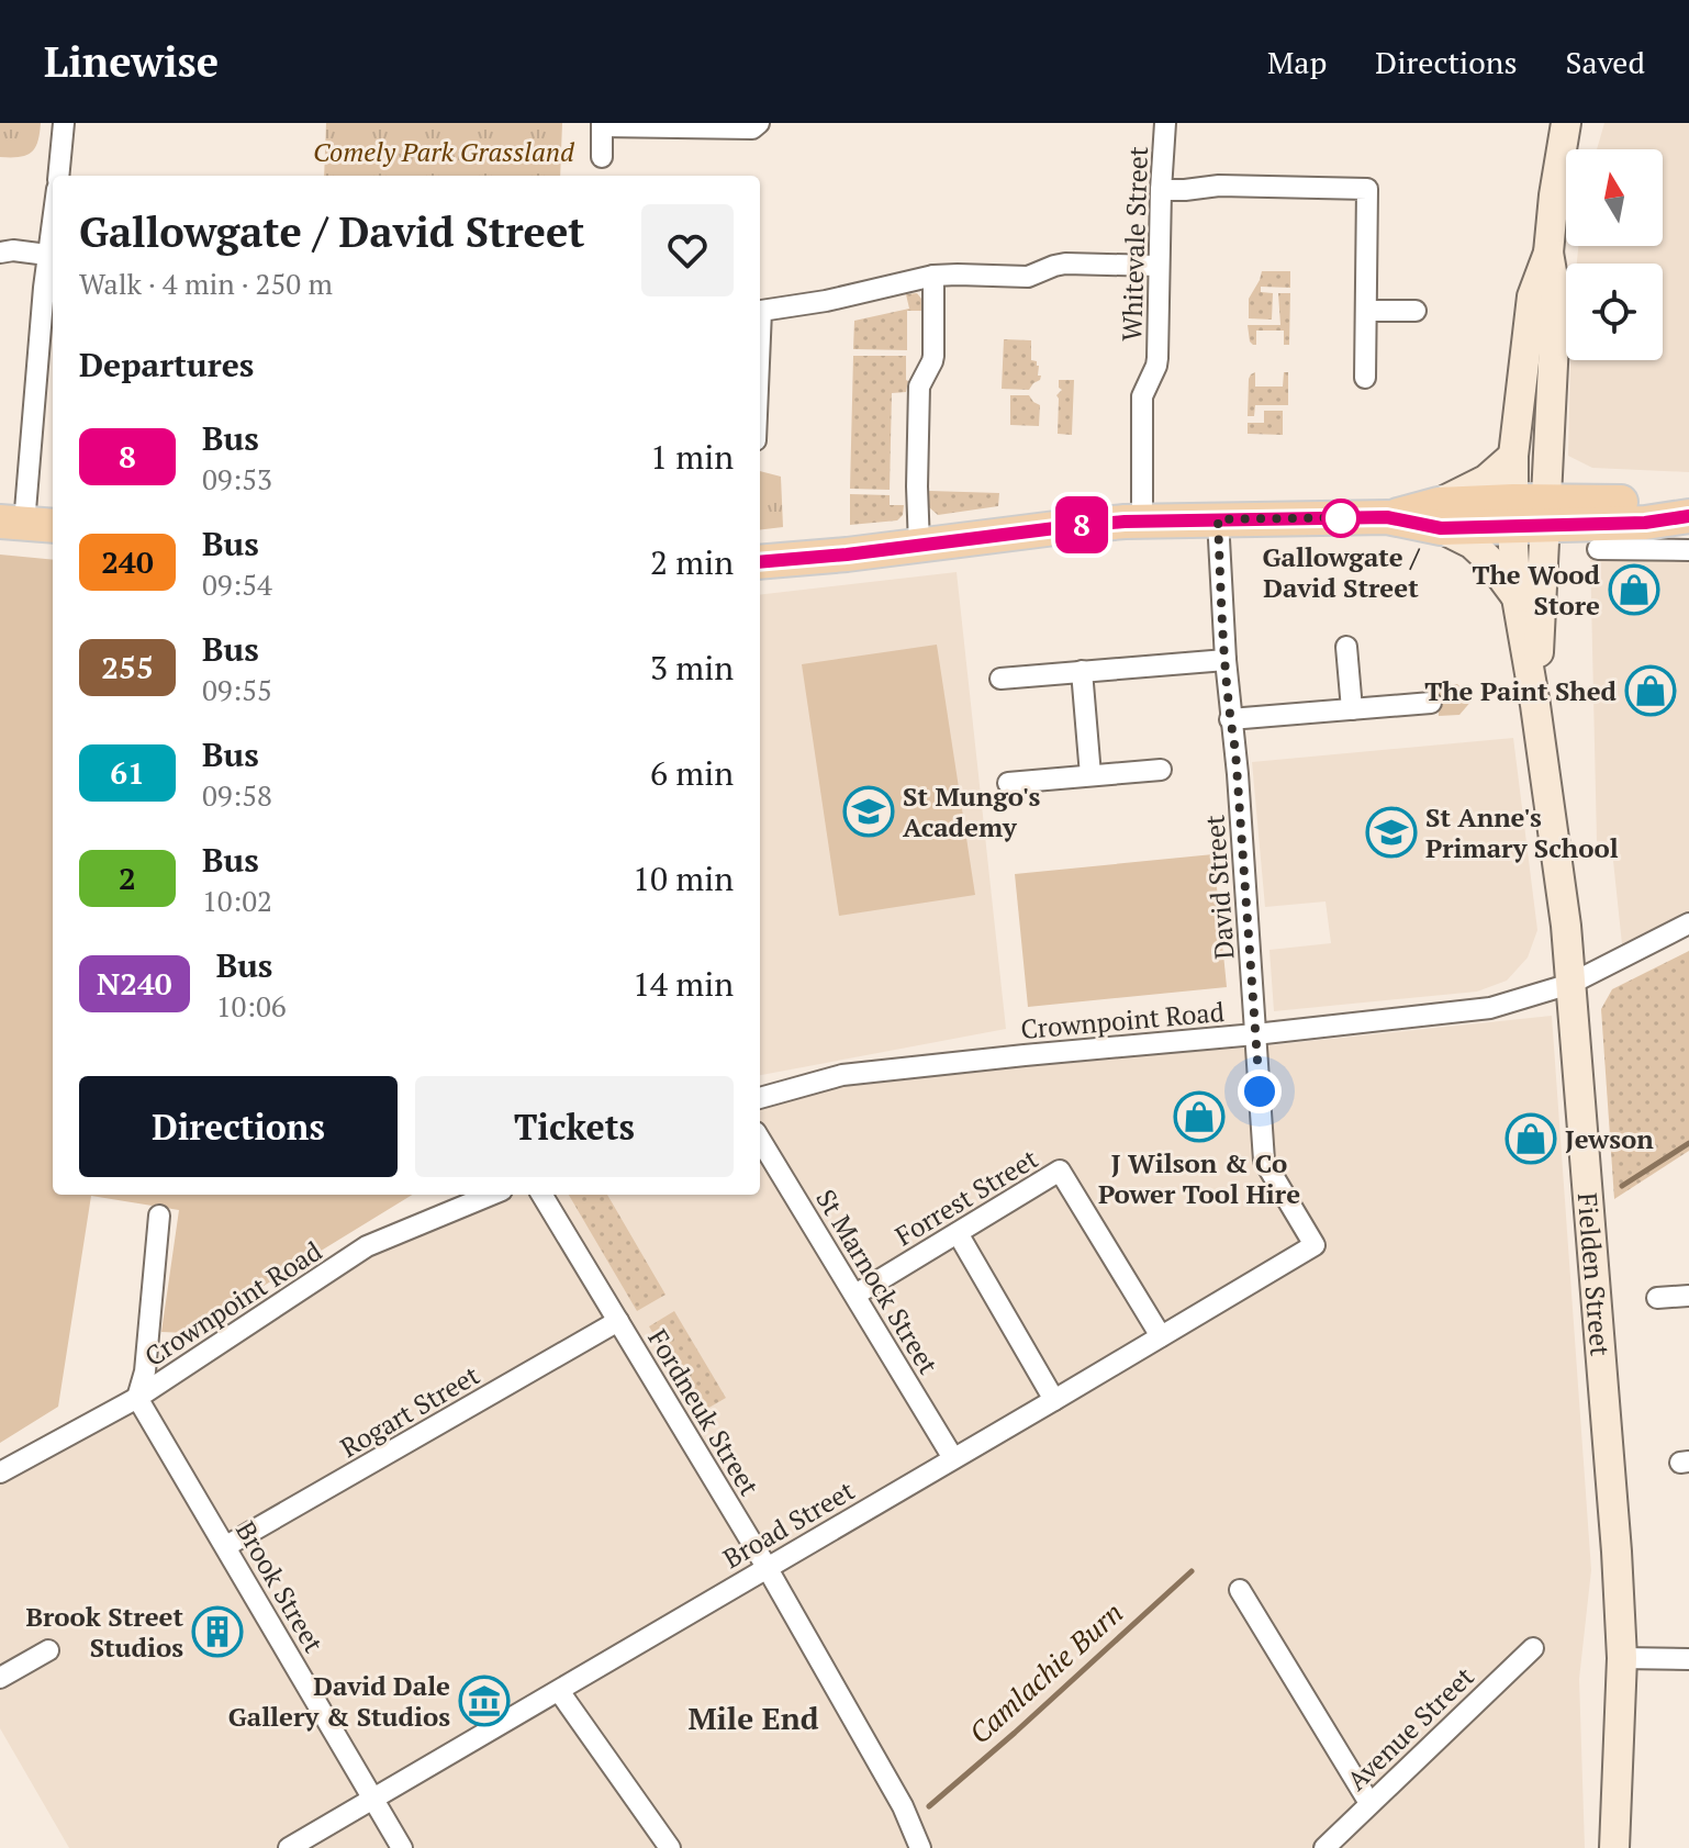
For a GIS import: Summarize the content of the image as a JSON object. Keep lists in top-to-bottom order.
{
  "streets": {
    "main road": ["Fielden Street"],
    "street": [
      "Whitevale Street",
      "David Street",
      "Crownpoint Road",
      "Forrest Street",
      "St Marnock Street",
      "Rogart Street",
      "Fordneuk Street",
      "Broad Street",
      "Brook Street",
      "Avenue Street"
    ]
  },
  "crossings": [
    ["David Street", "Crownpoint Road"],
    ["David Street", "Broad Street"],
    ["Crownpoint Road", "Fielden Street"],
    ["Crownpoint Road", "Brook Street"],
    ["Forrest Street", "St Marnock Street"],
    ["Forrest Street", "Broad Street"],
    ["St Marnock Street", "Broad Street"],
    ["Rogart Street", "Fordneuk Street"],
    ["Rogart Street", "Brook Street"],
    ["Fordneuk Street", "Broad Street"],
    ["Broad Street", "Brook Street"]
  ],
  "districts": ["Mile End"],
  "water": ["Camlachie Burn"],
  "parks": ["Comely Park Grassland"],
  "places": {
    "other": ["Gallowgate / David Street"],
    "shop": [
      "The Wood Store",
      "The Paint Shed",
      "J Wilson & Co Power Tool Hire",
      "Jewson"
    ],
    "school or university": ["St Mungo's Academy", "St Anne's Primary School"],
    "building": ["Brook Street Studios"],
    "museum": ["David Dale Gallery & Studios"]
  },
  "lines": ["bus line 8"],
  "north": "top",
  "page": {
    "header": "Linewise",
    "nav": ["Map", "Directions", "Saved"],
    "on_map": "8",
    "heading": [
      ["Gallowgate / David Street", "Walk · 4 min · 250 m"],
      "Departures"
    ],
    "list": [
      {
        "mark": "8",
        "name": "Bus",
        "note": "09:53",
        "value": "1 min"
      },
      {
        "mark": "240",
        "name": "Bus",
        "note": "09:54",
        "value": "2 min"
      },
      {
        "mark": "255",
        "name": "Bus",
        "note": "09:55",
        "value": "3 min"
      },
      {
        "mark": "61",
        "name": "Bus",
        "note": "09:58",
        "value": "6 min"
      },
      {
        "mark": "2",
        "name": "Bus",
        "note": "10:02",
        "value": "10 min"
      },
      {
        "mark": "N240",
        "name": "Bus",
        "note": "10:06",
        "value": "14 min"
      }
    ],
    "buttons": ["Directions", "Tickets"]
  }
}
